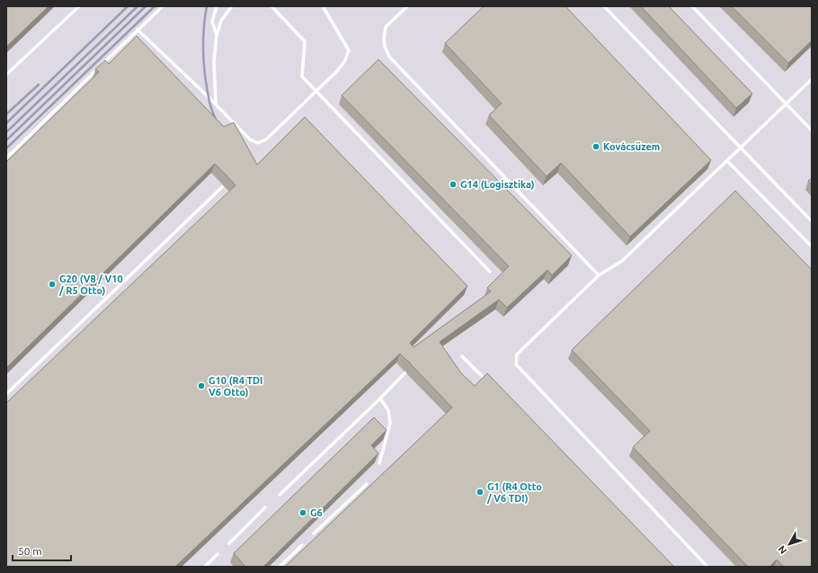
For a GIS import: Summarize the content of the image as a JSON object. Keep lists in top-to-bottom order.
{
  "places": [
    "Kovácsüzem",
    "G14 (Logisztika)",
    "G20 (V8 / V10 / R5 Otto)",
    "G10 (R4 TDI V6 Otto)",
    "G1 (R4 Otto / V6 TDI)",
    "G6"
  ],
  "scale_bar": "50 m",
  "north": "bottom left"
}
